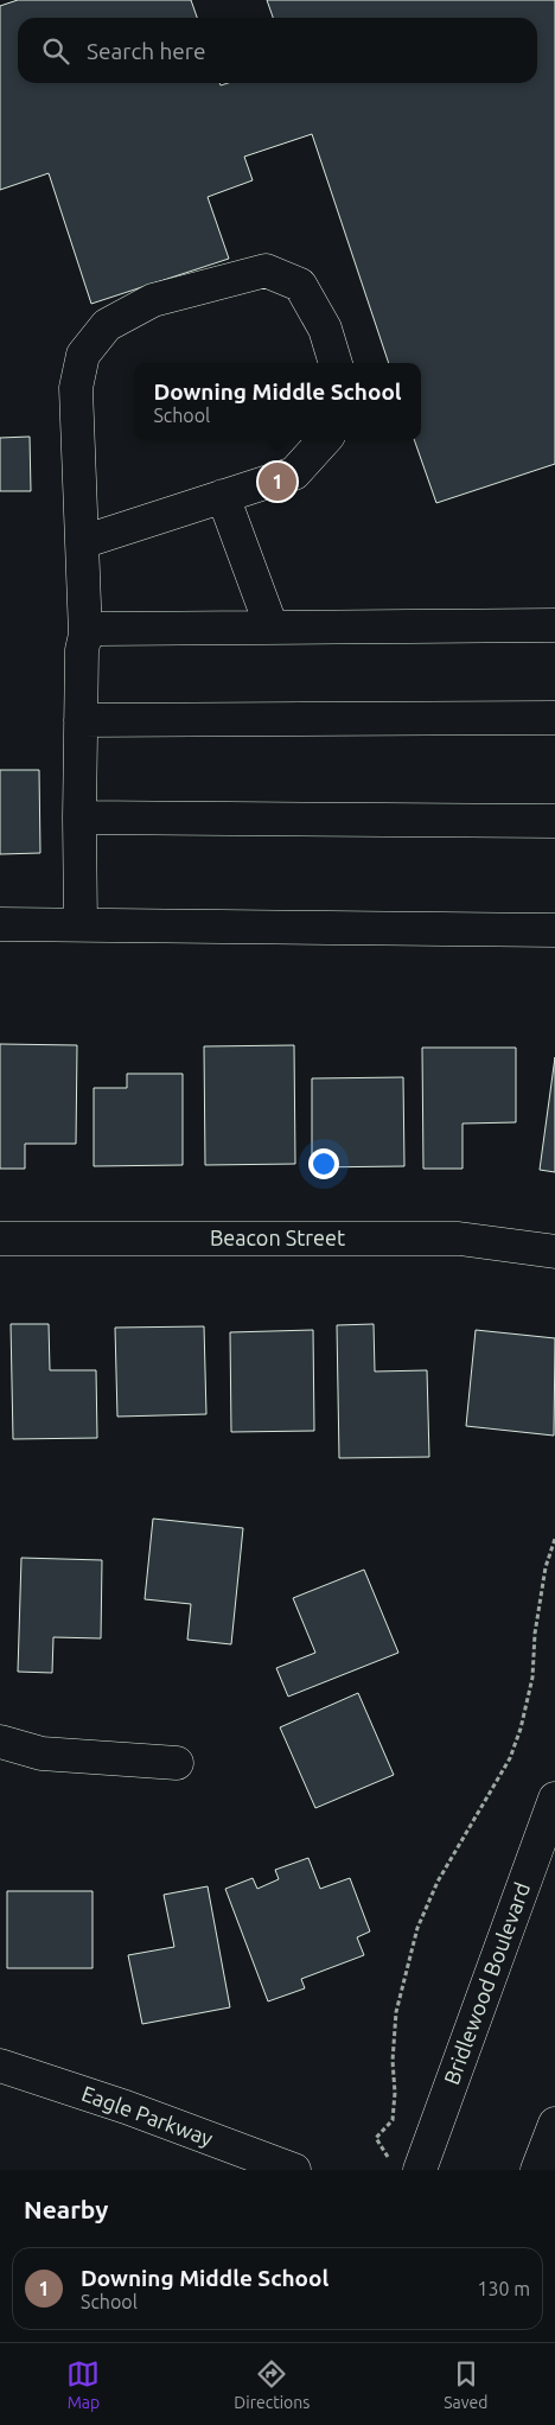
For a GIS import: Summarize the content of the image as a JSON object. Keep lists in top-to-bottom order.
{
  "streets": {
    "street": ["Beacon Street", "Bridlewood Boulevard", "Eagle Parkway"]
  },
  "page": {
    "search": "Search here",
    "popup": ["Downing Middle School", "School"],
    "pins": "1",
    "heading": "Nearby",
    "list": [
      {
        "mark": "1",
        "name": "Downing Middle School",
        "note": "School",
        "value": "130 m"
      }
    ],
    "nav": ["Map", "Directions", "Saved"]
  }
}
